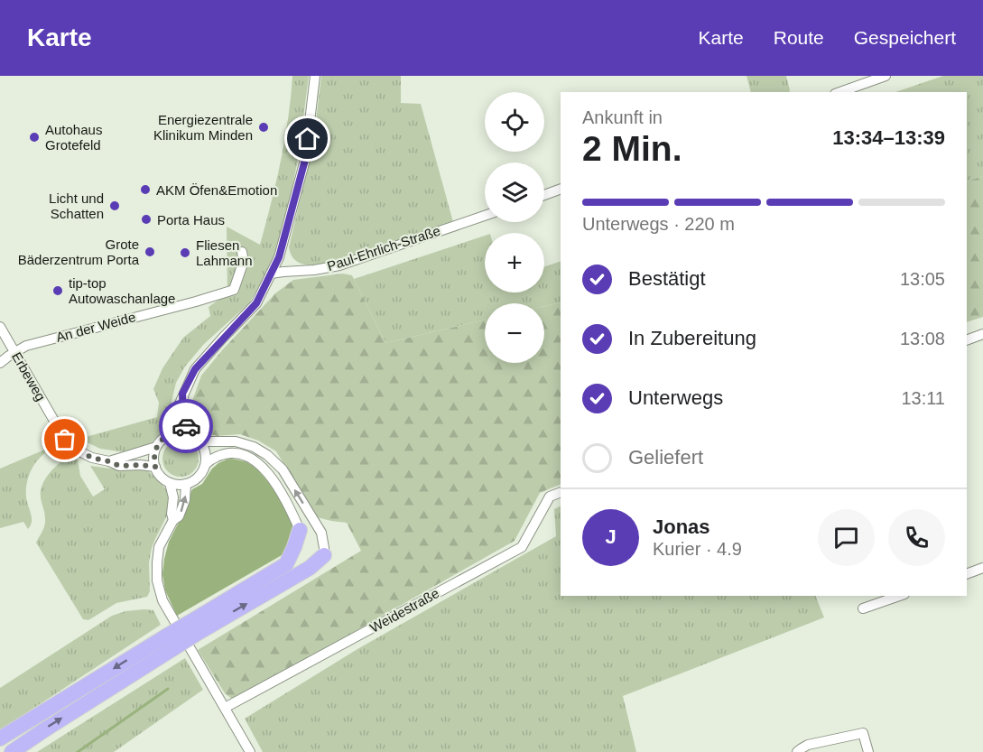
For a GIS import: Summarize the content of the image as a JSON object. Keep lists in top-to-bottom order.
{
  "streets": {
    "street": [
      "Paul-Ehrlich-Straße",
      "An der Weide",
      "Erbeweg",
      "Weidestraße"
    ]
  },
  "crossings": [
    ["An der Weide", "Erbeweg"]
  ],
  "places": [
    "Energiezentrale Klinikum Minden",
    "Autohaus Grotefeld",
    "AKM Öfen&Emotion",
    "Licht und Schatten",
    "Porta Haus",
    "Grote Bäderzentrum Porta",
    "Fliesen Lahmann",
    "tip-top Autowaschanlage"
  ],
  "page": {
    "header": "Karte",
    "nav": ["Karte", "Route", "Gespeichert"],
    "map_buttons": ["+", "−"],
    "heading": ["2 Min.", "Ankunft in", "13:34–13:39"],
    "panel": ["Jonas", "Kurier · 4.9"],
    "bar": "Unterwegs · 220 m",
    "list": [
      ["Bestätigt", "13:05"],
      ["In Zubereitung", "13:08"],
      ["Unterwegs", "13:11"],
      "Geliefert"
    ],
    "round": "J"
  }
}
